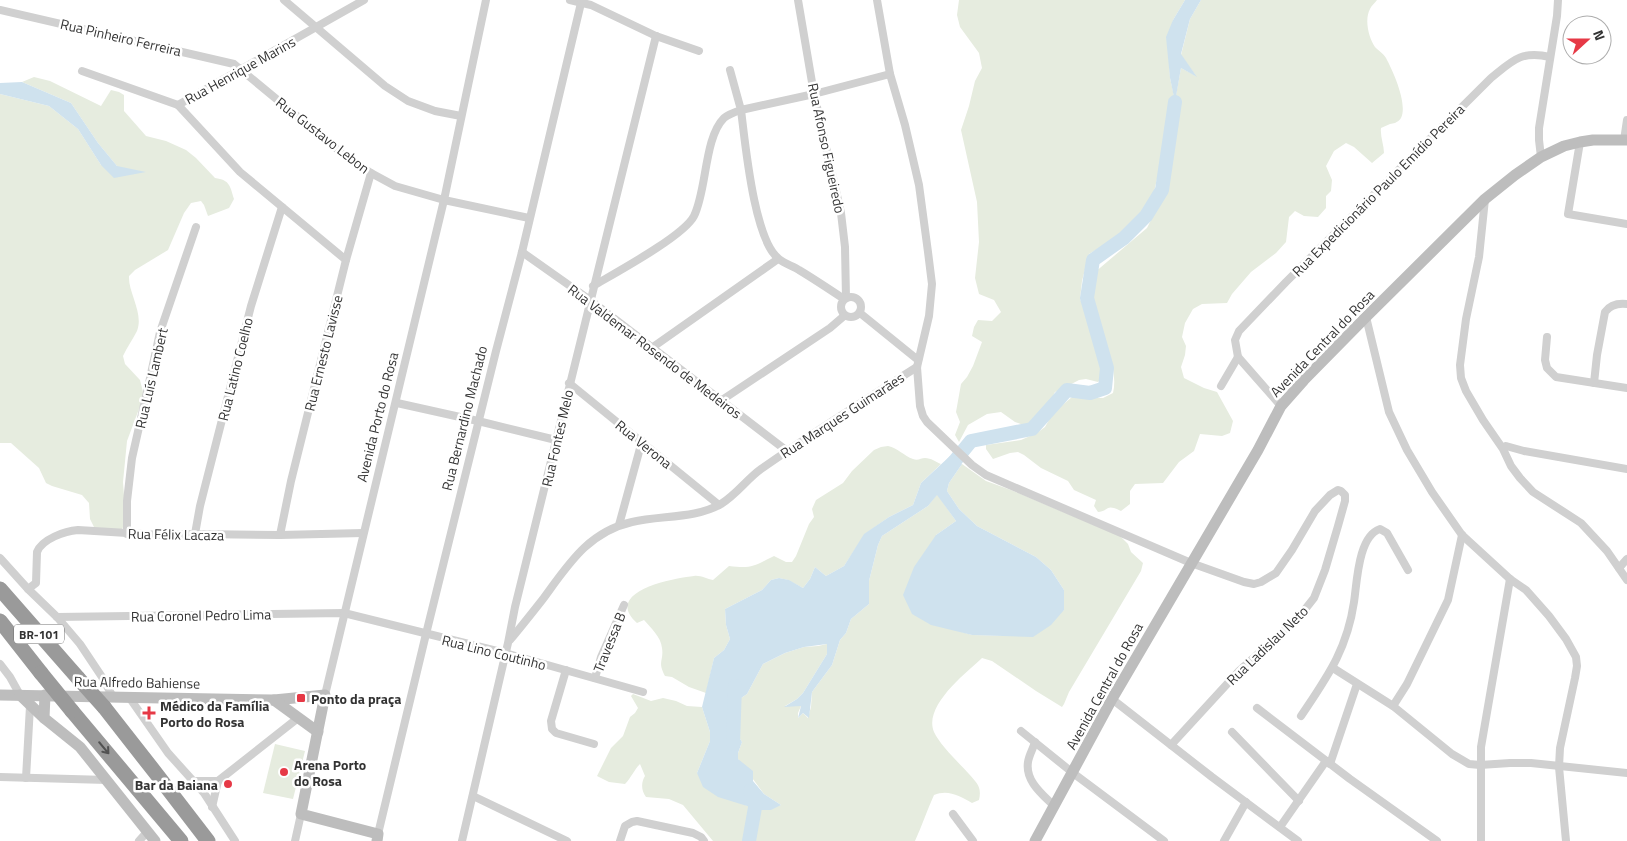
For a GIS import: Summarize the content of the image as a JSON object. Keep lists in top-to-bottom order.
{
  "streets": {
    "highway": ["BR-101"],
    "street": [
      "Rua Pinheiro Ferreira",
      "Rua Henrique Marins",
      "Rua Gustavo Lebon",
      "Rua Afonso Figueiredo",
      "Rua Expedicionário Paulo Emídio Pereira",
      "Avenida Central do Rosa",
      "Rua Valdemar Rosendo de Medeiros",
      "Rua Ernesto Lavisse",
      "Rua Latino Coelho",
      "Rua Luís Lambert",
      "Rua Marques Guimarães",
      "Avenida Porto do Rosa",
      "Rua Bernardino Machado",
      "Rua Fontes Melo",
      "Rua Verona",
      "Rua Félix Lacaza",
      "Rua Coronel Pedro Lima",
      "Travessa B",
      "Rua Ladislau Neto",
      "Rua Lino Coutinho",
      "Rua Alfredo Bahiense"
    ]
  },
  "crossings": [
    ["Rua Pinheiro Ferreira", "Rua Henrique Marins"],
    ["Rua Pinheiro Ferreira", "Rua Gustavo Lebon"],
    ["Rua Henrique Marins", "Rua Gustavo Lebon"],
    ["Rua Gustavo Lebon", "Rua Ernesto Lavisse"],
    ["Rua Gustavo Lebon", "Avenida Porto do Rosa"],
    ["Rua Gustavo Lebon", "Rua Bernardino Machado"],
    ["Avenida Central do Rosa", "Rua Marques Guimarães"],
    ["Avenida Central do Rosa", "Rua Ladislau Neto"],
    ["Rua Valdemar Rosendo de Medeiros", "Rua Marques Guimarães"],
    ["Rua Valdemar Rosendo de Medeiros", "Rua Bernardino Machado"],
    ["Rua Valdemar Rosendo de Medeiros", "Rua Fontes Melo"],
    ["Rua Ernesto Lavisse", "Rua Félix Lacaza"],
    ["Rua Latino Coelho", "Rua Félix Lacaza"],
    ["Rua Luís Lambert", "Rua Félix Lacaza"],
    ["Rua Marques Guimarães", "Rua Fontes Melo"],
    ["Rua Marques Guimarães", "Rua Verona"],
    ["Rua Marques Guimarães", "Rua Ladislau Neto"],
    ["Avenida Porto do Rosa", "Rua Félix Lacaza"],
    ["Avenida Porto do Rosa", "Rua Coronel Pedro Lima"],
    ["Avenida Porto do Rosa", "Rua Lino Coutinho"],
    ["Avenida Porto do Rosa", "Rua Alfredo Bahiense"],
    ["Rua Bernardino Machado", "Rua Lino Coutinho"],
    ["Rua Fontes Melo", "Rua Verona"],
    ["Rua Fontes Melo", "Rua Lino Coutinho"],
    ["Rua Coronel Pedro Lima", "Rua Lino Coutinho"],
    ["BR-101", "Rua Alfredo Bahiense"],
    ["Travessa B", "Rua Lino Coutinho"]
  ],
  "places": {
    "transit": ["Ponto da praça"],
    "health": ["Médico da Família Porto do Rosa"],
    "other": ["Arena Porto do Rosa", "Bar da Baiana"]
  },
  "north": "right"
}
